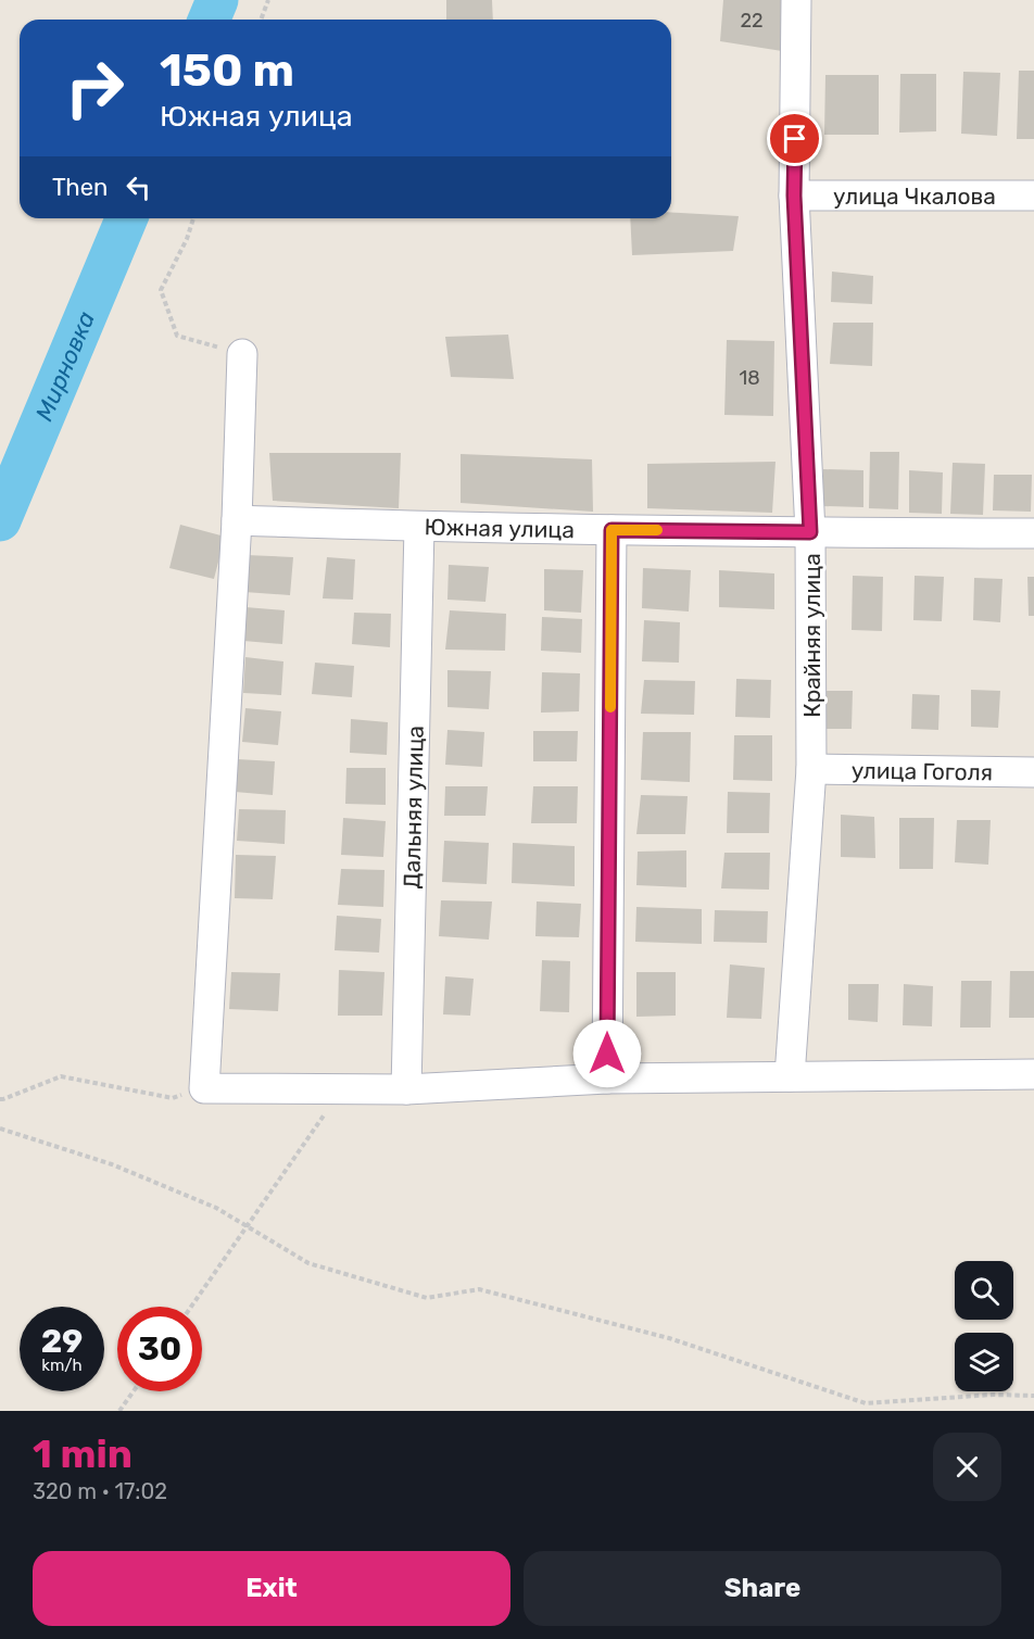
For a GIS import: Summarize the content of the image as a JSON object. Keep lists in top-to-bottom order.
{
  "streets": {
    "street": [
      "улица Чкалова",
      "Южная улица",
      "Крайняя улица",
      "улица Гоголя",
      "Дальняя улица"
    ]
  },
  "crossings": [
    ["улица Чкалова", "Крайняя улица"],
    ["Южная улица", "Крайняя улица"],
    ["Южная улица", "Дальняя улица"],
    ["Крайняя улица", "улица Гоголя"]
  ],
  "water": ["Мирновка"],
  "house_numbers": ["22", "18"],
  "page": {
    "turn": ["150 m", "Южная улица"],
    "then": "Then",
    "speed": "29 km/h",
    "limit": "30",
    "heading": ["1 min", "320 m · 17:02"],
    "buttons": ["Exit", "Share"]
  }
}
